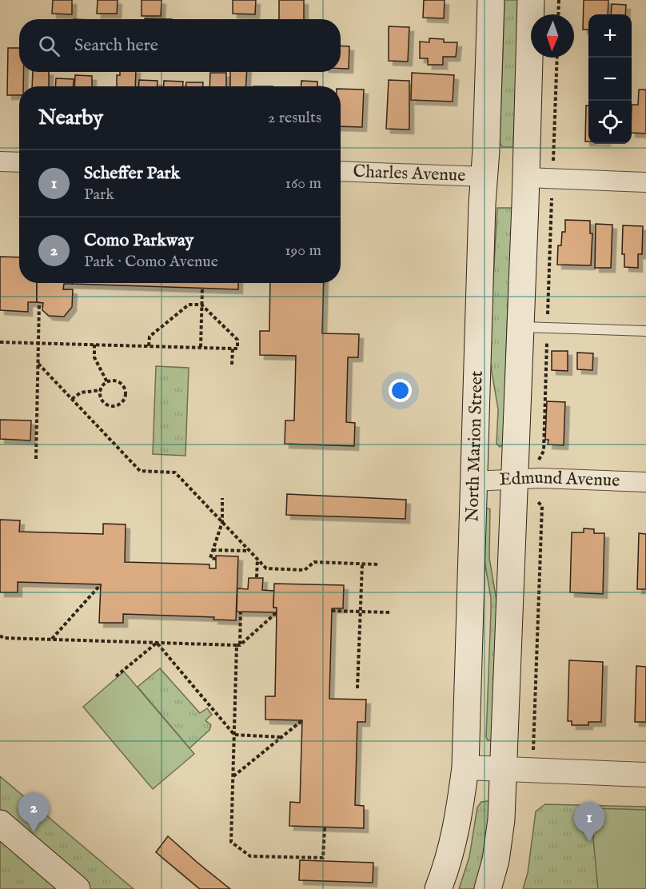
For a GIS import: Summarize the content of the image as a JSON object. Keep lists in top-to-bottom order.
{
  "streets": {
    "main road": ["North Marion Street"],
    "street": ["Charles Avenue", "Edmund Avenue"]
  },
  "crossings": [
    ["Charles Avenue", "North Marion Street"],
    ["North Marion Street", "Edmund Avenue"]
  ],
  "north": "bottom",
  "page": {
    "map_buttons": ["+", "−"],
    "search": "Search here",
    "heading": ["Nearby", "2 results"],
    "list": [
      {
        "mark": "1",
        "name": "Scheffer Park",
        "note": "Park",
        "value": "160 m"
      },
      {
        "mark": "2",
        "name": "Como Parkway",
        "note": "Park · Como Avenue",
        "value": "190 m"
      }
    ],
    "pins": ["2", "1"]
  }
}
